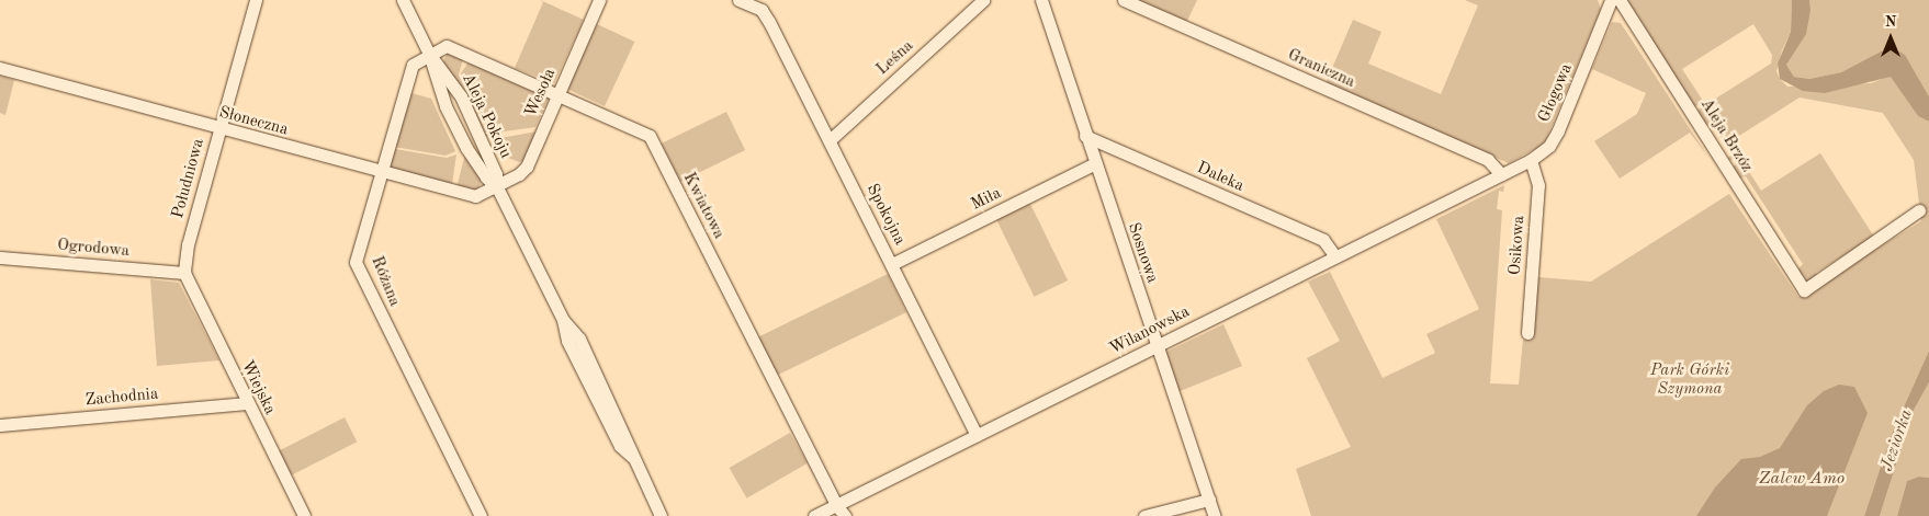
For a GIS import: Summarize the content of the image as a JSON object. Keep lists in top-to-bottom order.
{
  "streets": {
    "street": [
      "Leśna",
      "Graniczna",
      "Wesoła",
      "Głogowa",
      "Aleja Pokoju",
      "Słoneczna",
      "Aleja Brzóz",
      "Daleka",
      "Południowa",
      "Miła",
      "Kwiatowa",
      "Spokojna",
      "Osikowa",
      "Ogrodowa",
      "Sosnowa",
      "Różana",
      "Wilanowska",
      "Wiejska",
      "Zachodnia"
    ]
  },
  "crossings": [
    ["Leśna", "Spokojna"],
    ["Graniczna", "Głogowa"],
    ["Graniczna", "Wilanowska"],
    ["Wesoła", "Aleja Pokoju"],
    ["Wesoła", "Słoneczna"],
    ["Wesoła", "Kwiatowa"],
    ["Głogowa", "Osikowa"],
    ["Głogowa", "Wilanowska"],
    ["Aleja Pokoju", "Słoneczna"],
    ["Aleja Pokoju", "Kwiatowa"],
    ["Aleja Pokoju", "Różana"],
    ["Słoneczna", "Południowa"],
    ["Słoneczna", "Różana"],
    ["Daleka", "Sosnowa"],
    ["Daleka", "Wilanowska"],
    ["Południowa", "Ogrodowa"],
    ["Południowa", "Wiejska"],
    ["Miła", "Spokojna"],
    ["Miła", "Sosnowa"],
    ["Kwiatowa", "Różana"],
    ["Kwiatowa", "Wilanowska"],
    ["Spokojna", "Wilanowska"],
    ["Ogrodowa", "Wiejska"],
    ["Sosnowa", "Wilanowska"],
    ["Wiejska", "Zachodnia"]
  ],
  "water": ["Jeziorka", "Zalew Amo"],
  "parks": ["Park Górki Szymona"],
  "north": "top"
}
